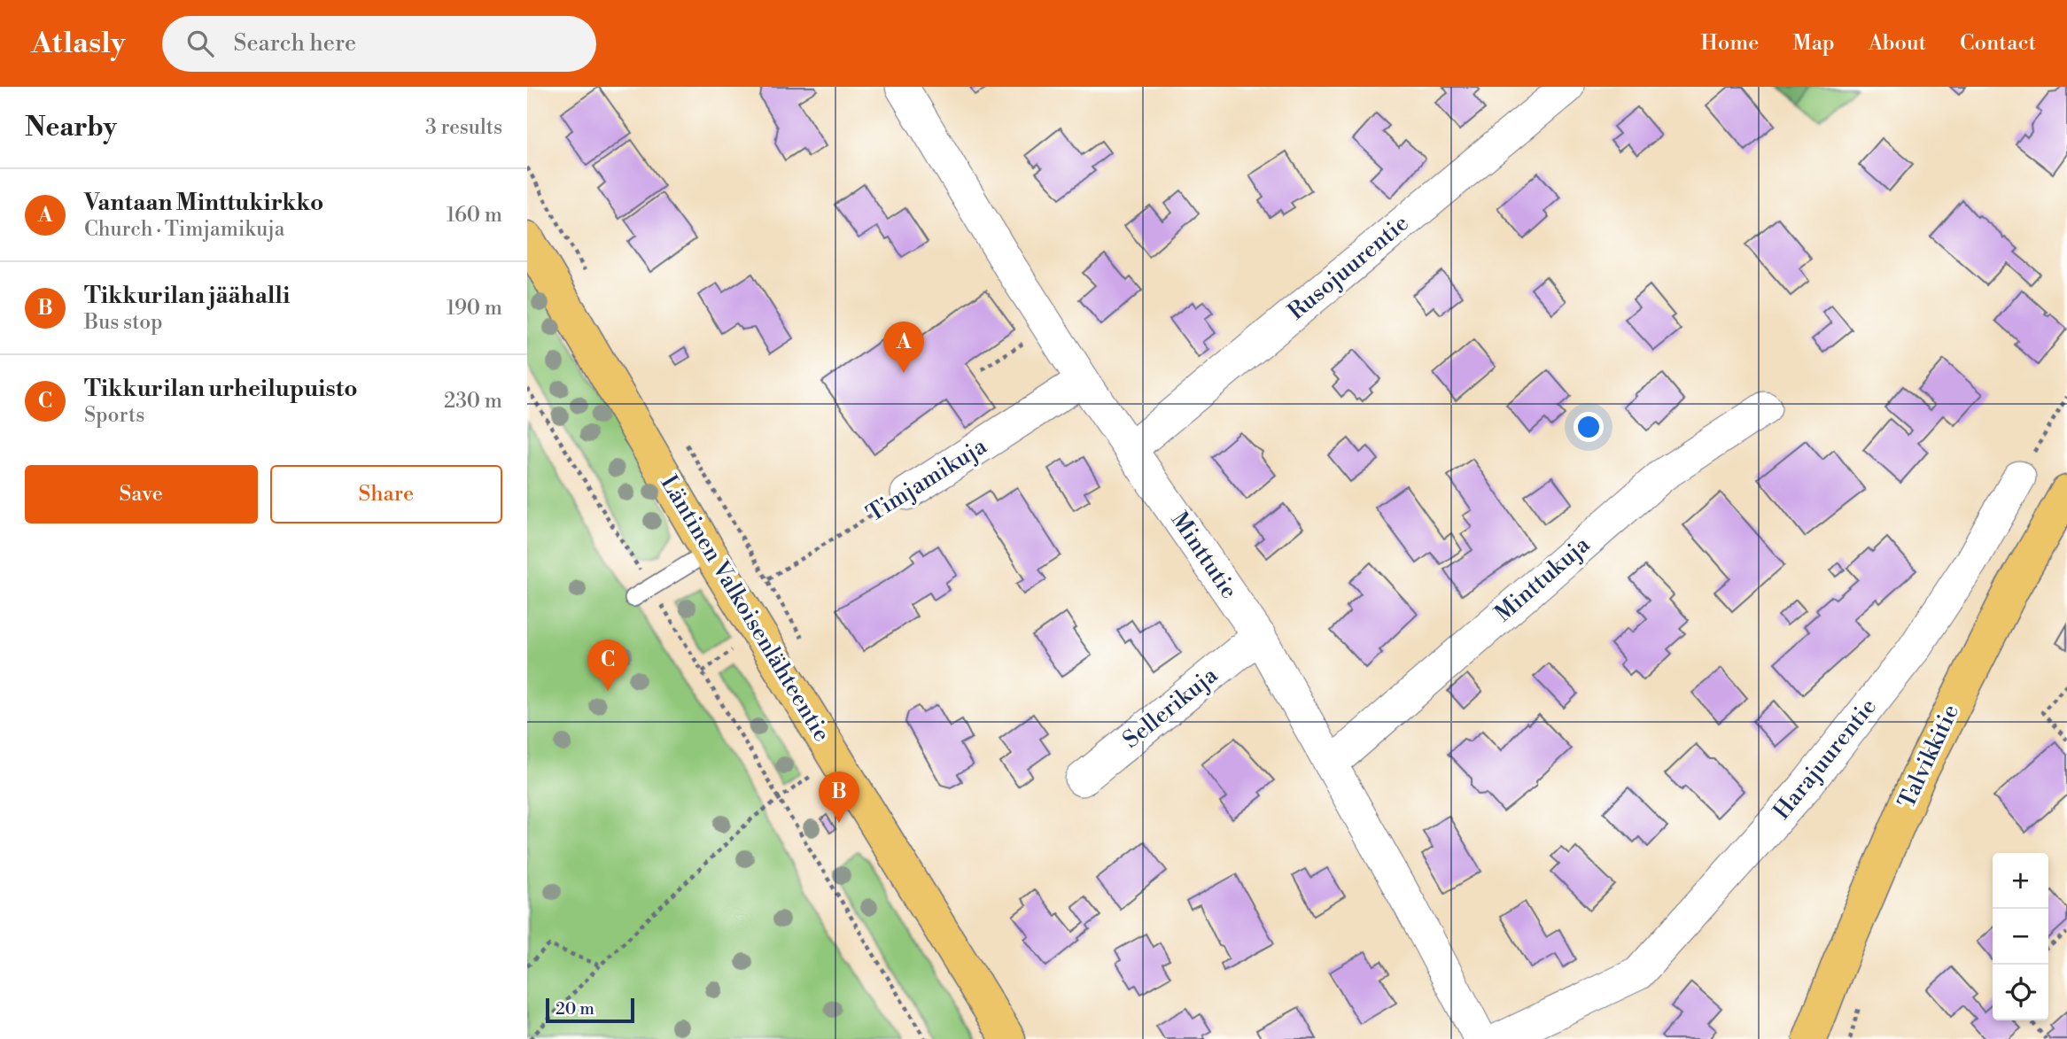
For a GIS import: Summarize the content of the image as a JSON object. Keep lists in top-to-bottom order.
{
  "streets": {
    "main road": ["Läntinen Valkoisenlähteentie", "Talvikkitie"],
    "street": [
      "Rusojuurentie",
      "Timjamikuja",
      "Minttutie",
      "Minttukuja",
      "Sellerikuja",
      "Harajuurentie"
    ]
  },
  "crossings": [
    ["Rusojuurentie", "Minttutie"],
    ["Timjamikuja", "Minttutie"],
    ["Minttutie", "Minttukuja"],
    ["Minttutie", "Sellerikuja"]
  ],
  "scale_bar": "20 m",
  "page": {
    "header": "Atlasly",
    "search": "Search here",
    "nav": [
      "Home",
      "Map",
      "About",
      "Contact"
    ],
    "heading": ["Nearby", "3 results"],
    "list": [
      {
        "mark": "A",
        "name": "Vantaan Minttukirkko",
        "note": "Church · Timjamikuja",
        "value": "160 m"
      },
      {
        "mark": "B",
        "name": "Tikkurilan jäähalli",
        "note": "Bus stop",
        "value": "190 m"
      },
      {
        "mark": "C",
        "name": "Tikkurilan urheilupuisto",
        "note": "Sports",
        "value": "230 m"
      }
    ],
    "pins": ["A", "C", "B"],
    "buttons": ["Save", "Share"],
    "map_buttons": ["+", "−"],
    "scale": "20 m"
  }
}
